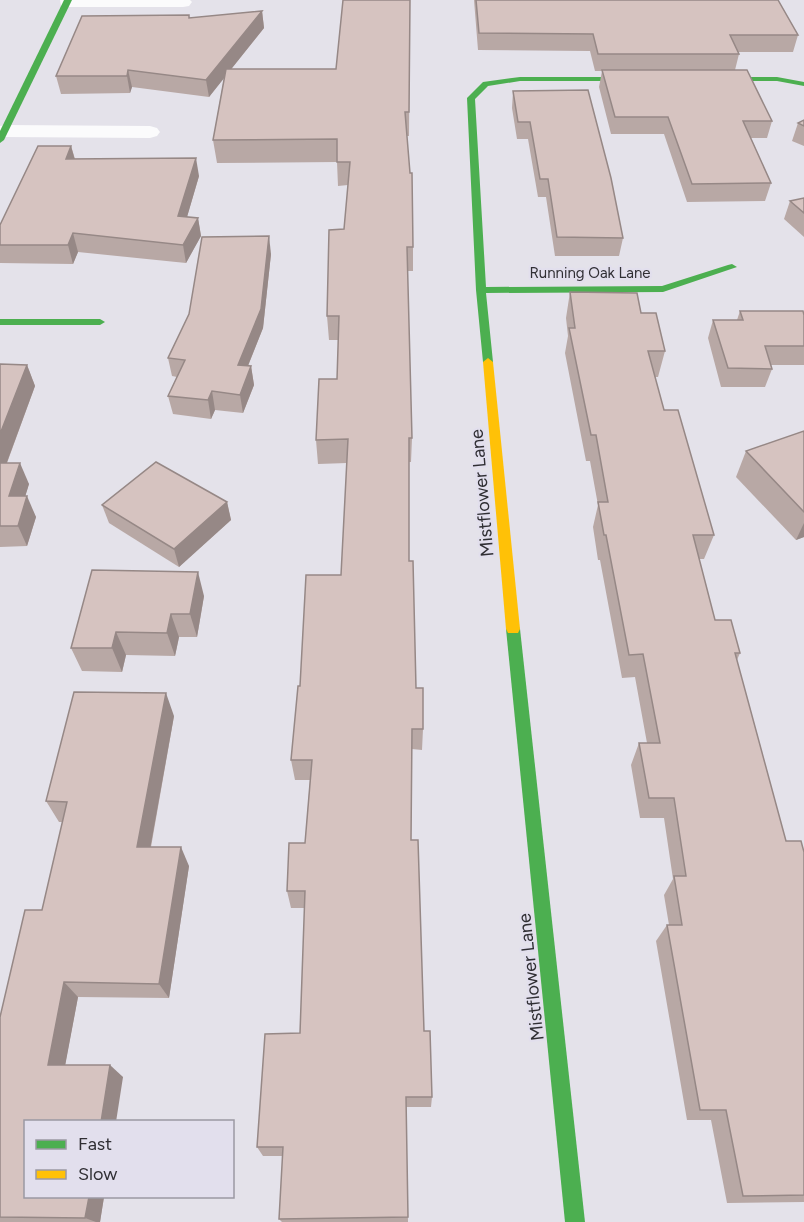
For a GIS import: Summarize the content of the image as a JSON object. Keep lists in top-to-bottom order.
{
  "streets": {
    "street": ["Running Oak Lane", "Mistflower Lane"]
  },
  "crossings": [
    ["Running Oak Lane", "Mistflower Lane"]
  ],
  "legend": ["Fast", "Slow"]
}
